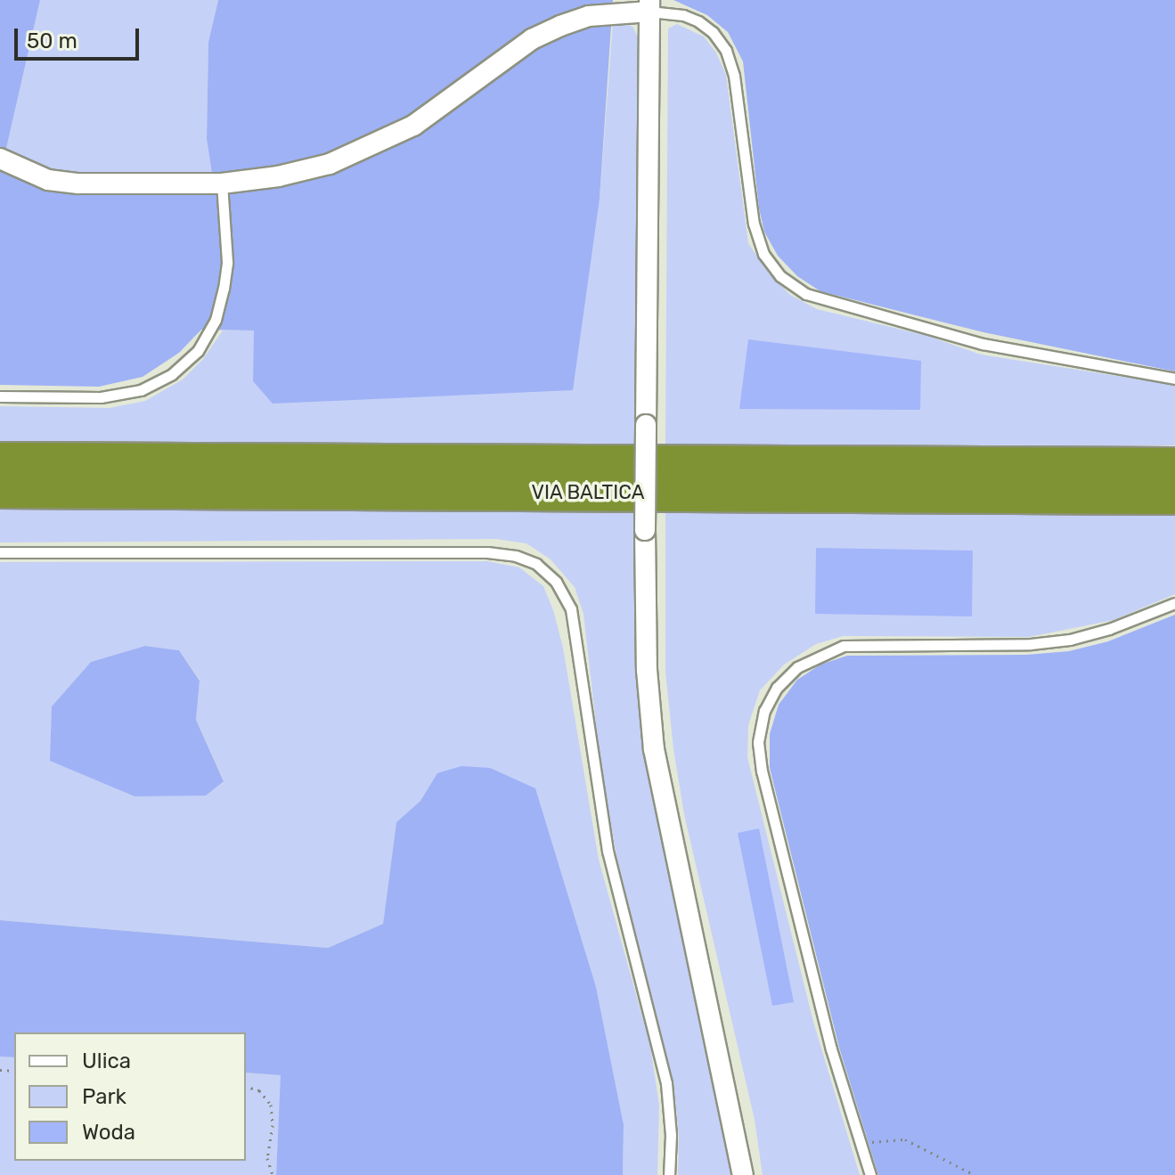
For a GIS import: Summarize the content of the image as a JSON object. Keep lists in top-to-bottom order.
{
  "streets": {
    "highway": ["VIA BALTICA"]
  },
  "legend": ["Ulica", "Park", "Woda"],
  "scale_bar": "50 m"
}
